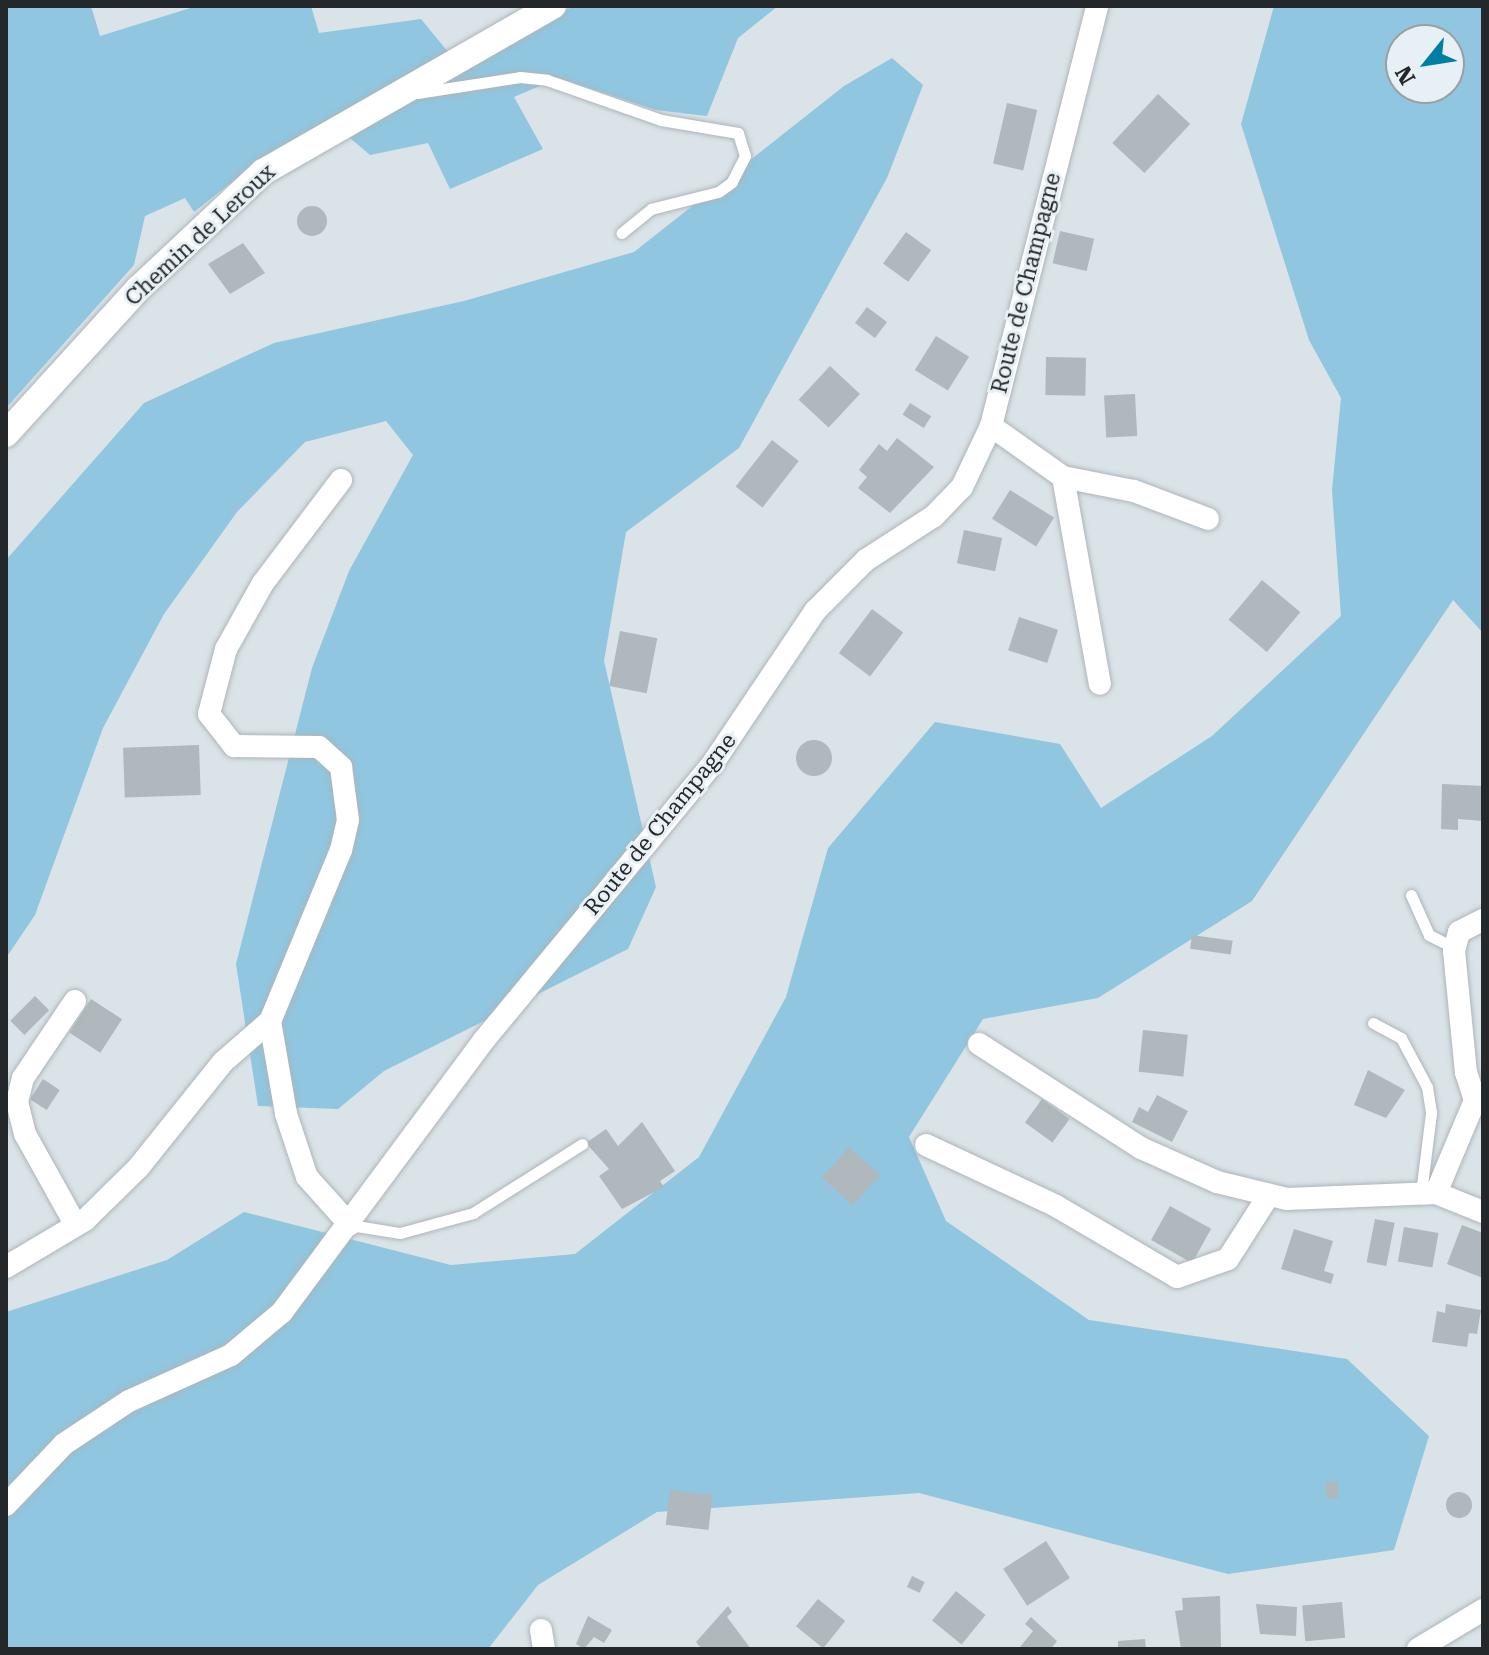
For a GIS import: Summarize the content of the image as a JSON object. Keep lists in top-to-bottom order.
{
  "streets": {
    "street": ["Chemin de Leroux", "Route de Champagne"]
  },
  "north": "bottom left"
}
